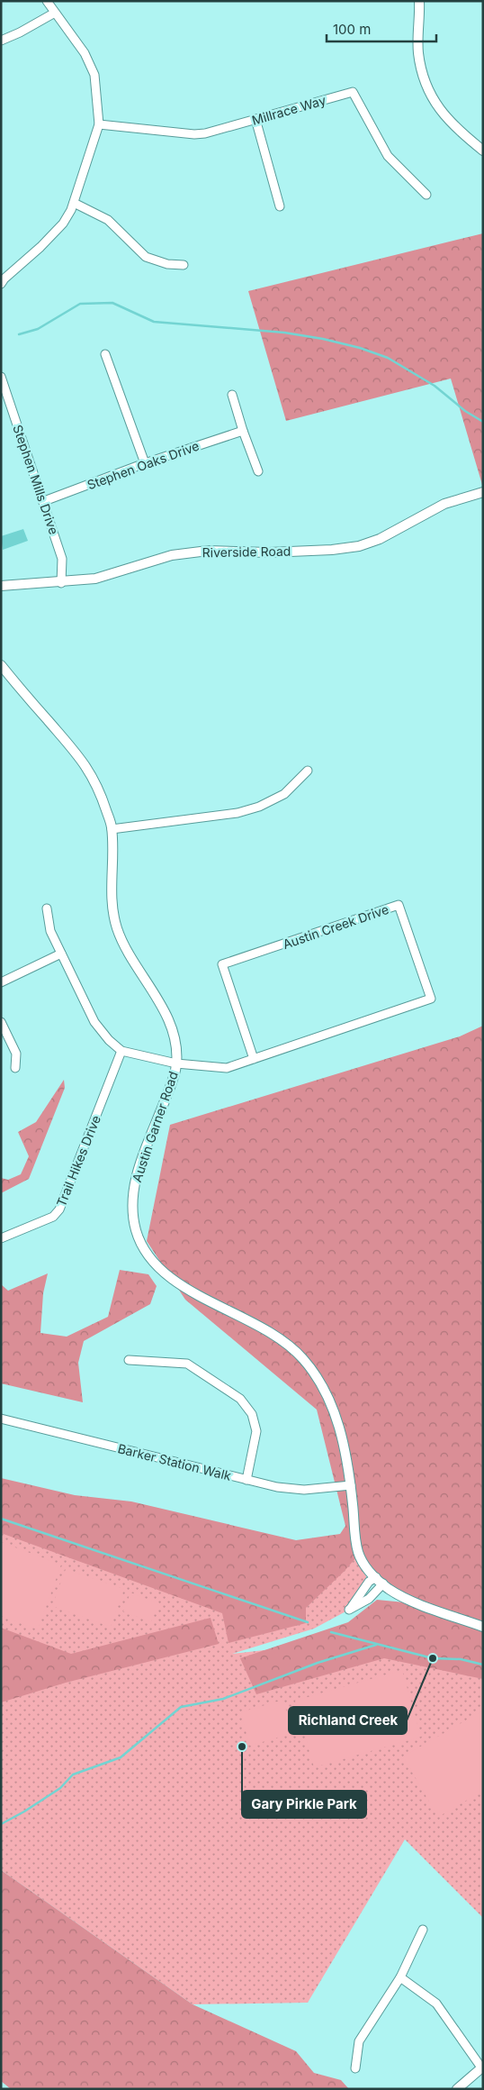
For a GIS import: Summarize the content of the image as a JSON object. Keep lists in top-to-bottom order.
{
  "streets": {
    "street": [
      "Millrace Way",
      "Stephen Oaks Drive",
      "Stephen Mills Drive",
      "Riverside Road",
      "Austin Creek Drive",
      "Austin Garner Road",
      "Trail Hikes Drive",
      "Barker Station Walk"
    ]
  },
  "crossings": [
    ["Stephen Oaks Drive", "Stephen Mills Drive"],
    ["Stephen Mills Drive", "Riverside Road"],
    ["Austin Creek Drive", "Austin Garner Road"],
    ["Austin Creek Drive", "Trail Hikes Drive"],
    ["Austin Garner Road", "Barker Station Walk"]
  ],
  "places": ["Richland Creek", "Gary Pirkle Park"],
  "scale_bar": "100 m"
}
